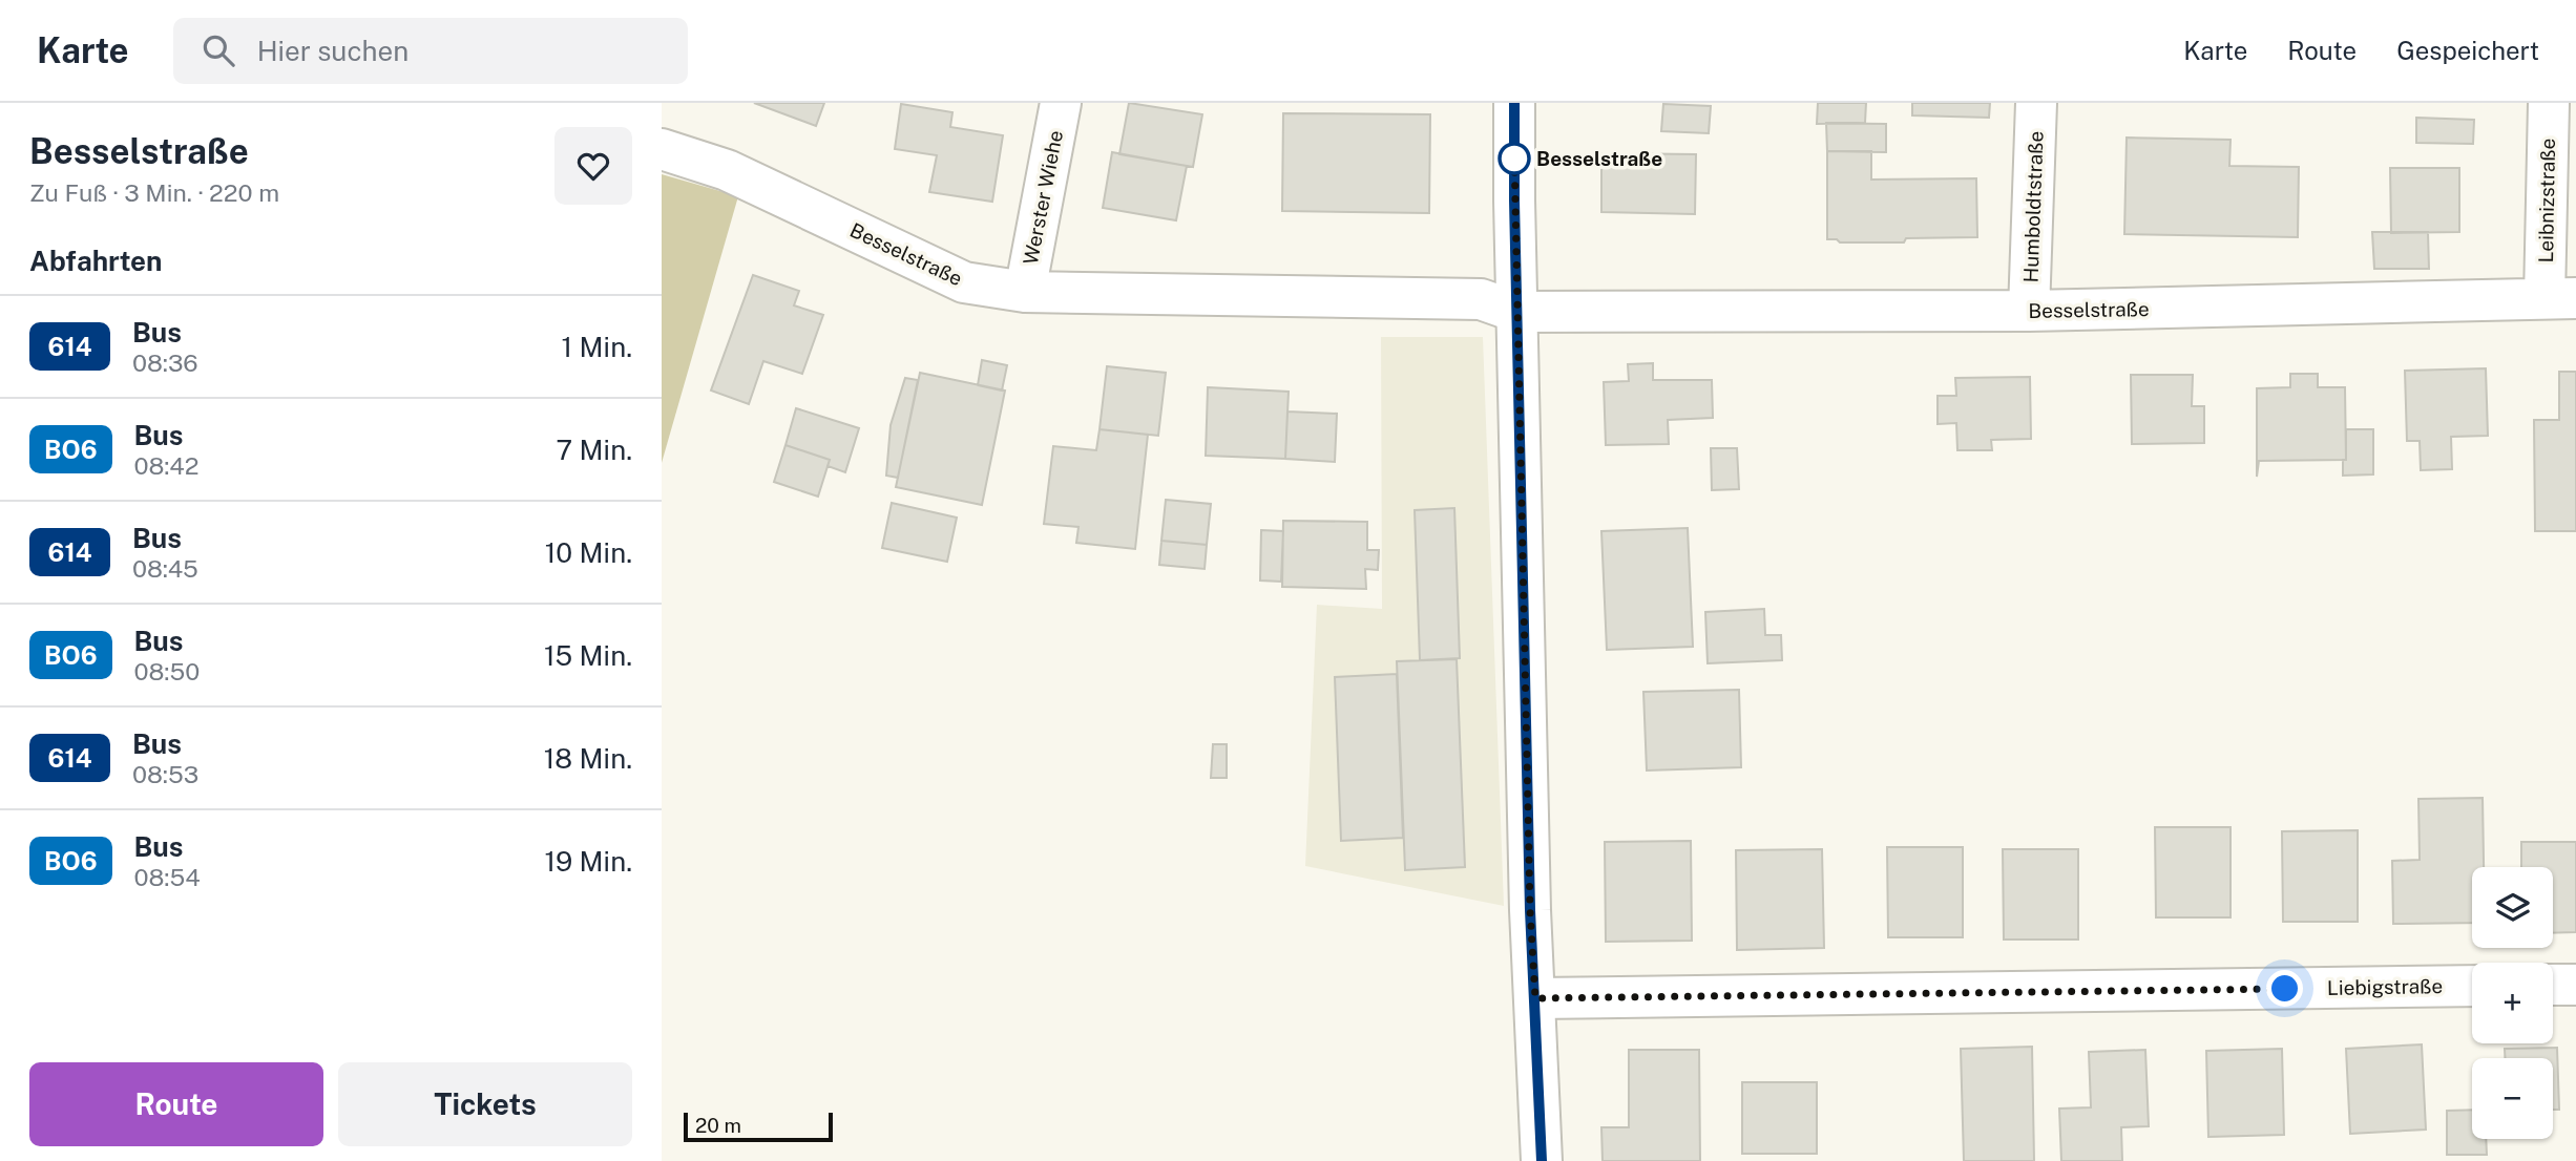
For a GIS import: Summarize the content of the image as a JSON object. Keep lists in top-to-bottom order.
{
  "streets": {
    "street": [
      "Werster Wiehe",
      "Leibnizstraße",
      "Humboldtstraße",
      "Besselstraße",
      "Liebigstraße"
    ]
  },
  "crossings": [
    ["Werster Wiehe", "Besselstraße"],
    ["Leibnizstraße", "Besselstraße"],
    ["Humboldtstraße", "Besselstraße"]
  ],
  "places": ["Besselstraße"],
  "lines": ["bus line 614"],
  "scale_bar": "20 m",
  "page": {
    "header": "Karte",
    "search": "Hier suchen",
    "nav": ["Karte", "Route", "Gespeichert"],
    "heading": [
      ["Besselstraße", "Zu Fuß · 3 Min. · 220 m"],
      "Abfahrten"
    ],
    "list": [
      {
        "mark": "614",
        "name": "Bus",
        "note": "08:36",
        "value": "1 Min."
      },
      {
        "mark": "BO6",
        "name": "Bus",
        "note": "08:42",
        "value": "7 Min."
      },
      {
        "mark": "614",
        "name": "Bus",
        "note": "08:45",
        "value": "10 Min."
      },
      {
        "mark": "BO6",
        "name": "Bus",
        "note": "08:50",
        "value": "15 Min."
      },
      {
        "mark": "614",
        "name": "Bus",
        "note": "08:53",
        "value": "18 Min."
      },
      {
        "mark": "BO6",
        "name": "Bus",
        "note": "08:54",
        "value": "19 Min."
      }
    ],
    "map_buttons": ["+", "−"],
    "buttons": ["Route", "Tickets"],
    "scale": "20 m"
  }
}
